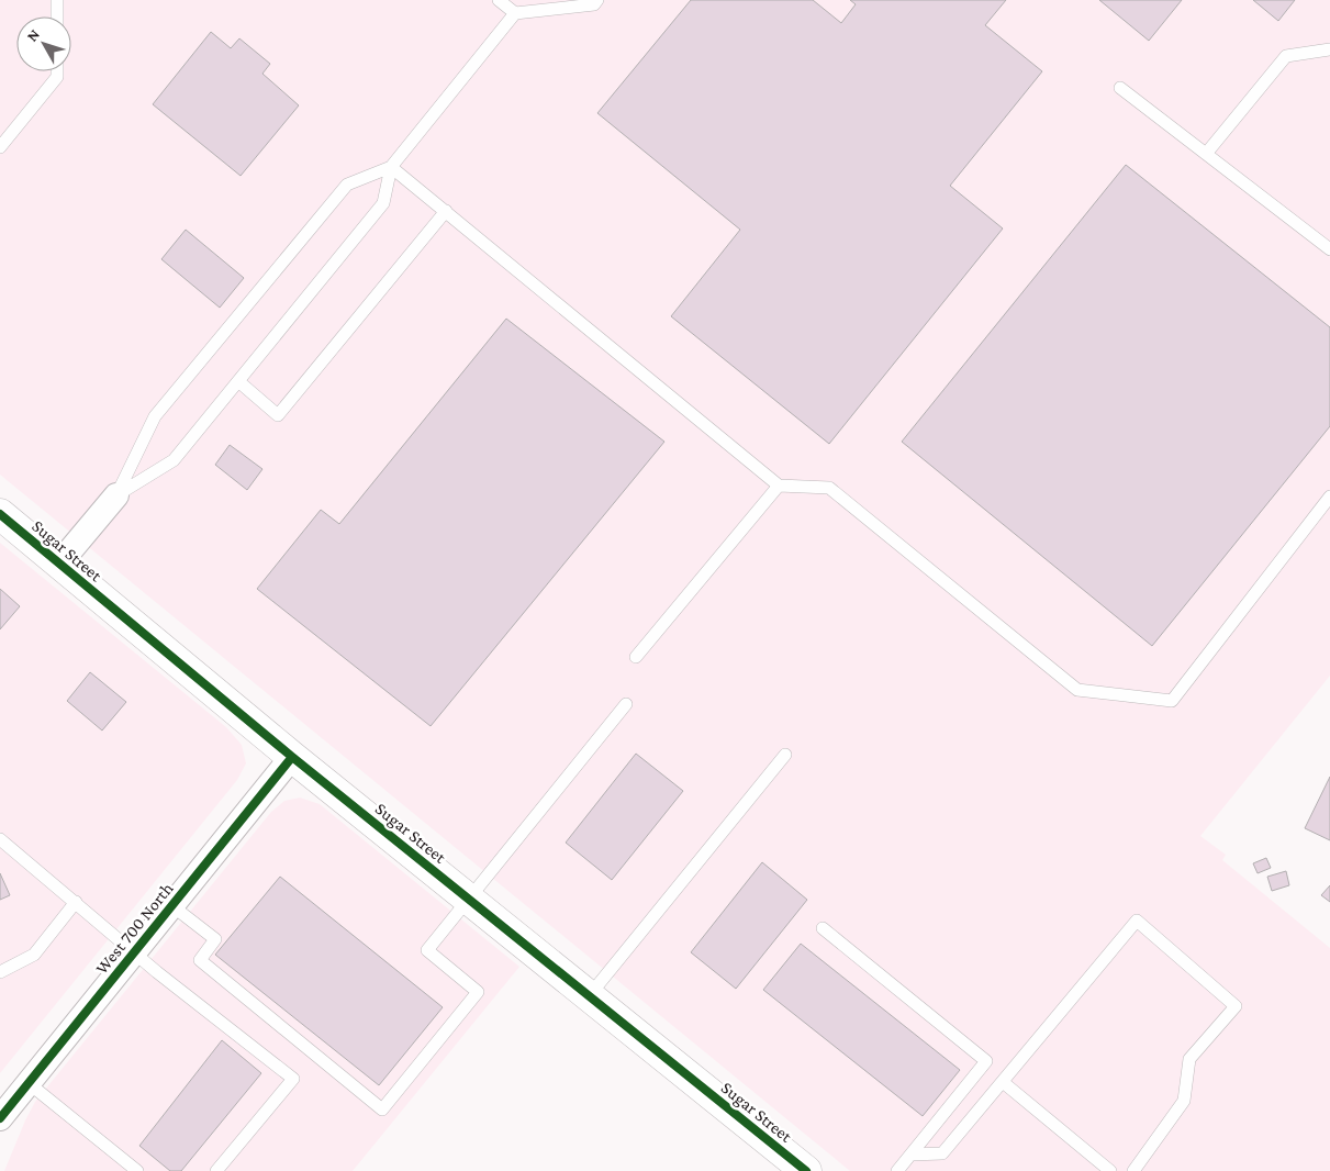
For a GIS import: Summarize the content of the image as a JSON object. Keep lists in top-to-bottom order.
{
  "streets": {
    "street": ["Sugar Street", "West 700 North"]
  },
  "crossings": [
    ["Sugar Street", "West 700 North"]
  ],
  "north": "top left"
}
